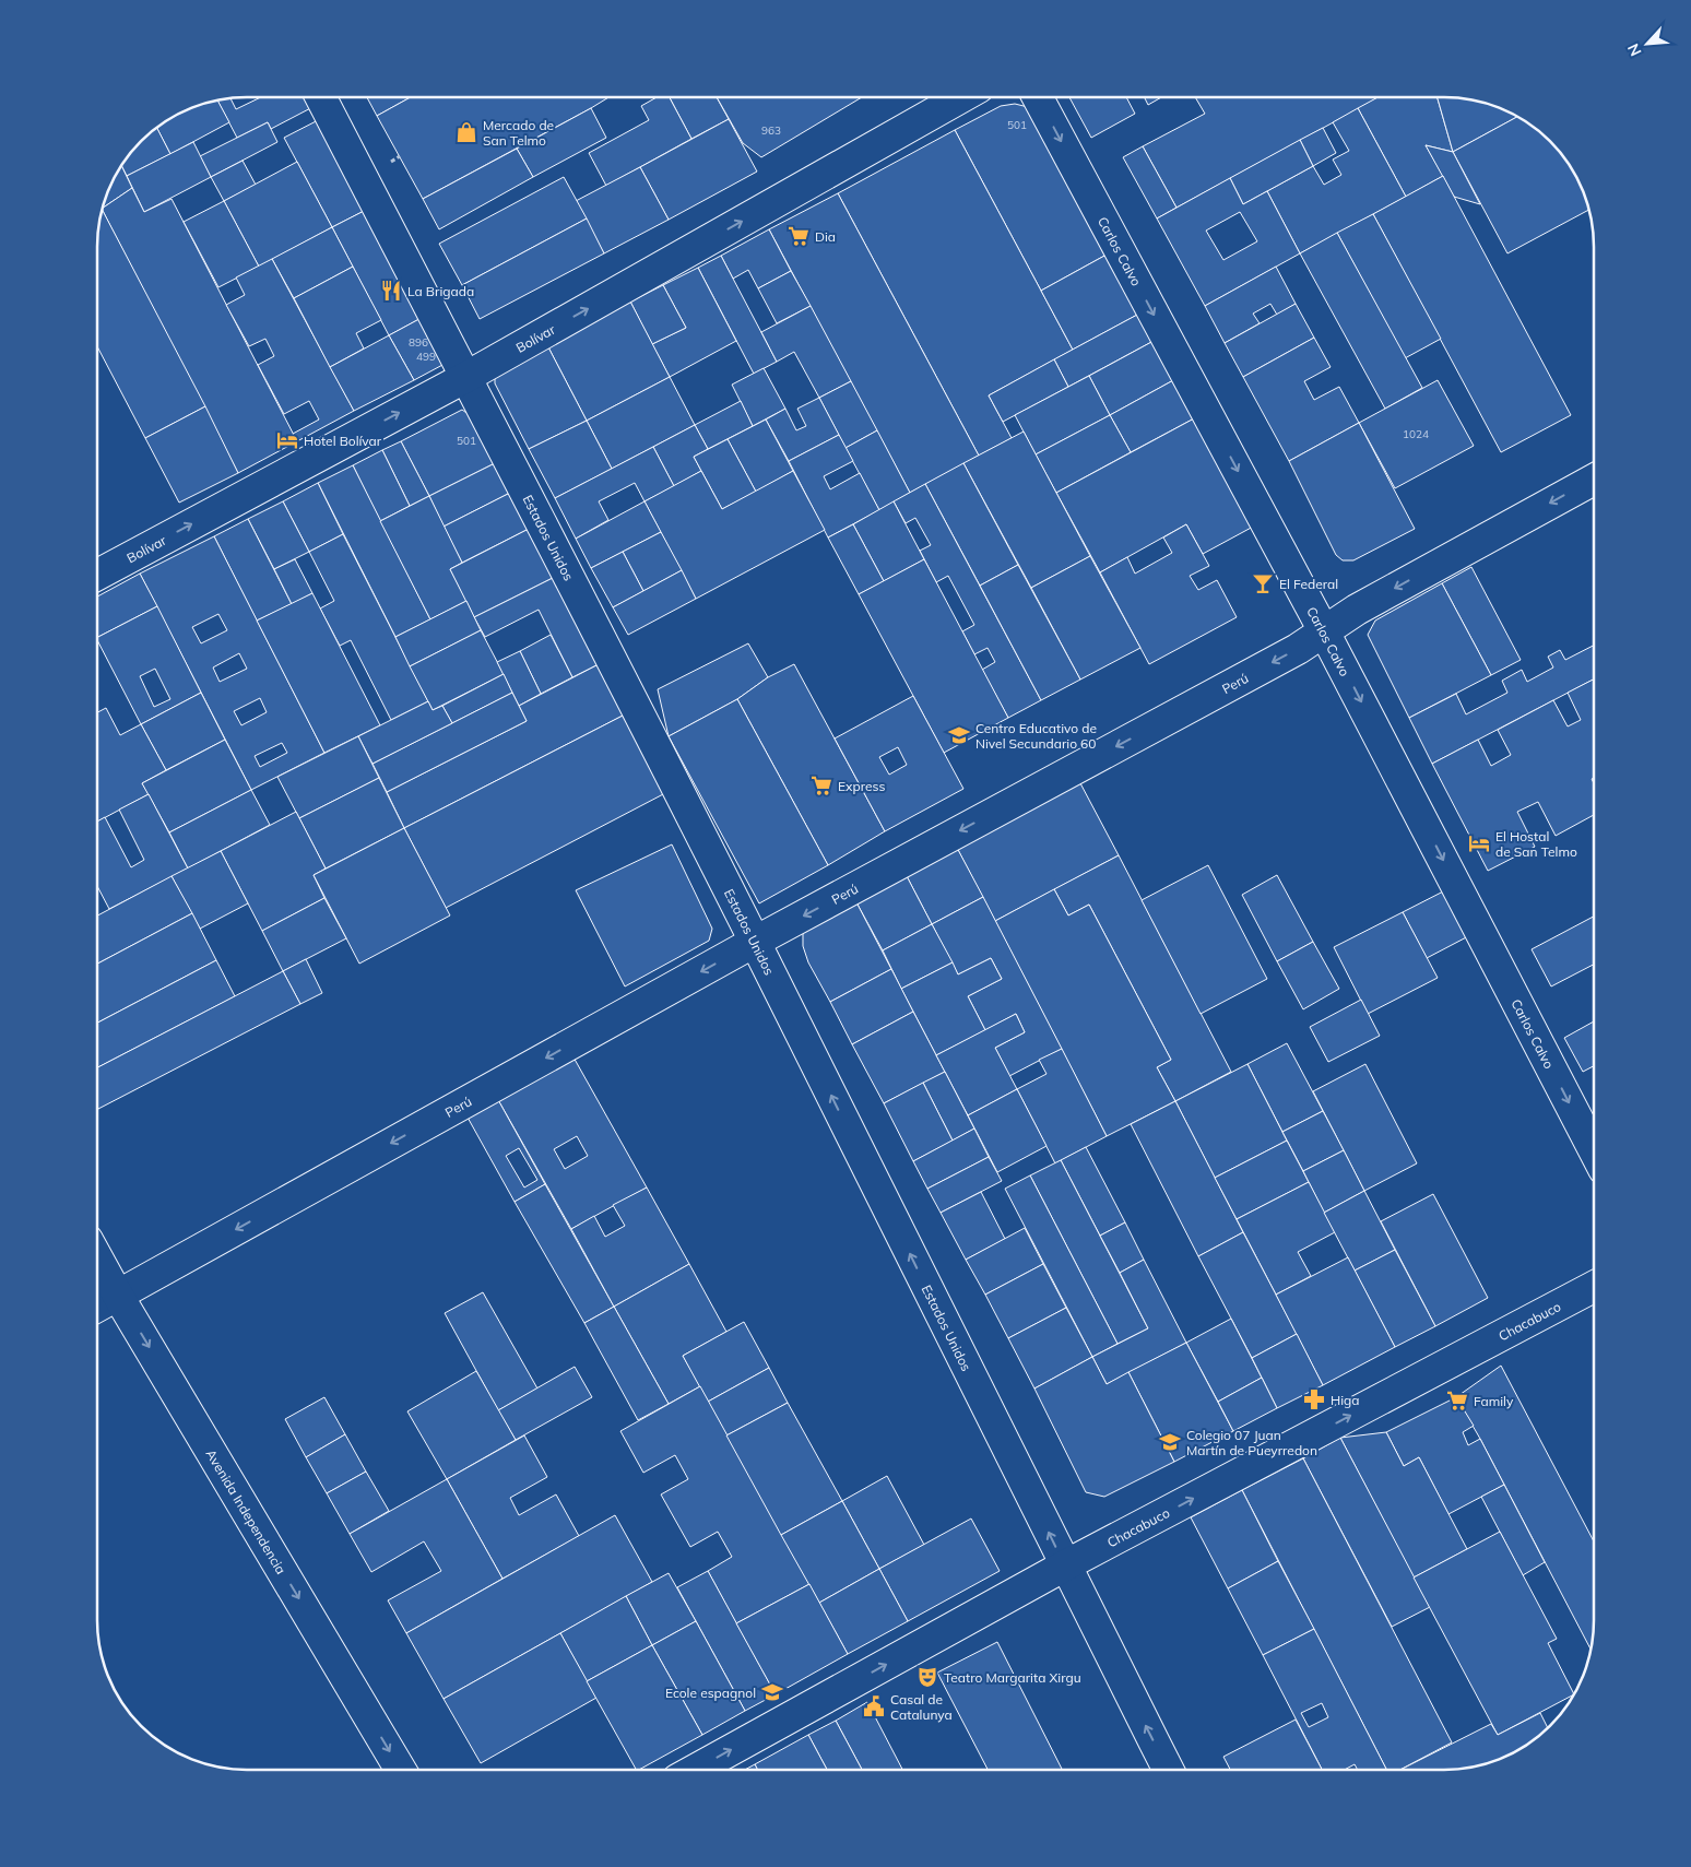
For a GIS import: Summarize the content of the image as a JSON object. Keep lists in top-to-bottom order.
{
  "streets": {
    "street": [
      "Carlos Calvo",
      "Bolívar",
      "Estados Unidos",
      "Perú",
      "Chacabuco",
      "Avenida Independencia"
    ]
  },
  "crossings": [
    ["Carlos Calvo", "Perú"],
    ["Bolívar", "Estados Unidos"],
    ["Estados Unidos", "Perú"],
    ["Estados Unidos", "Chacabuco"],
    ["Perú", "Avenida Independencia"]
  ],
  "one_way": [
    "Carlos Calvo",
    "Bolívar",
    "Estados Unidos",
    "Perú",
    "Chacabuco",
    "Avenida Independencia"
  ],
  "places": {
    "shop": ["Mercado de San Telmo"],
    "supermarket": ["Dia", "Express", "Family"],
    "restaurant": ["La Brigada"],
    "hotel": ["Hotel Bolívar", "El Hostal de San Telmo"],
    "bar": ["El Federal"],
    "school or university": ["Centro Educativo de Nivel Secundario 60", "Colegio 07 Juan Martín de Pueyrredon", "Ecole espagnol"],
    "pharmacy": ["Higa"],
    "theatre": ["Teatro Margarita Xirgu"],
    "public building": ["Casal de Catalunya"]
  },
  "house_numbers": [
    "501",
    "963",
    "896",
    "499",
    "1024",
    "501"
  ],
  "north": "bottom left"
}
